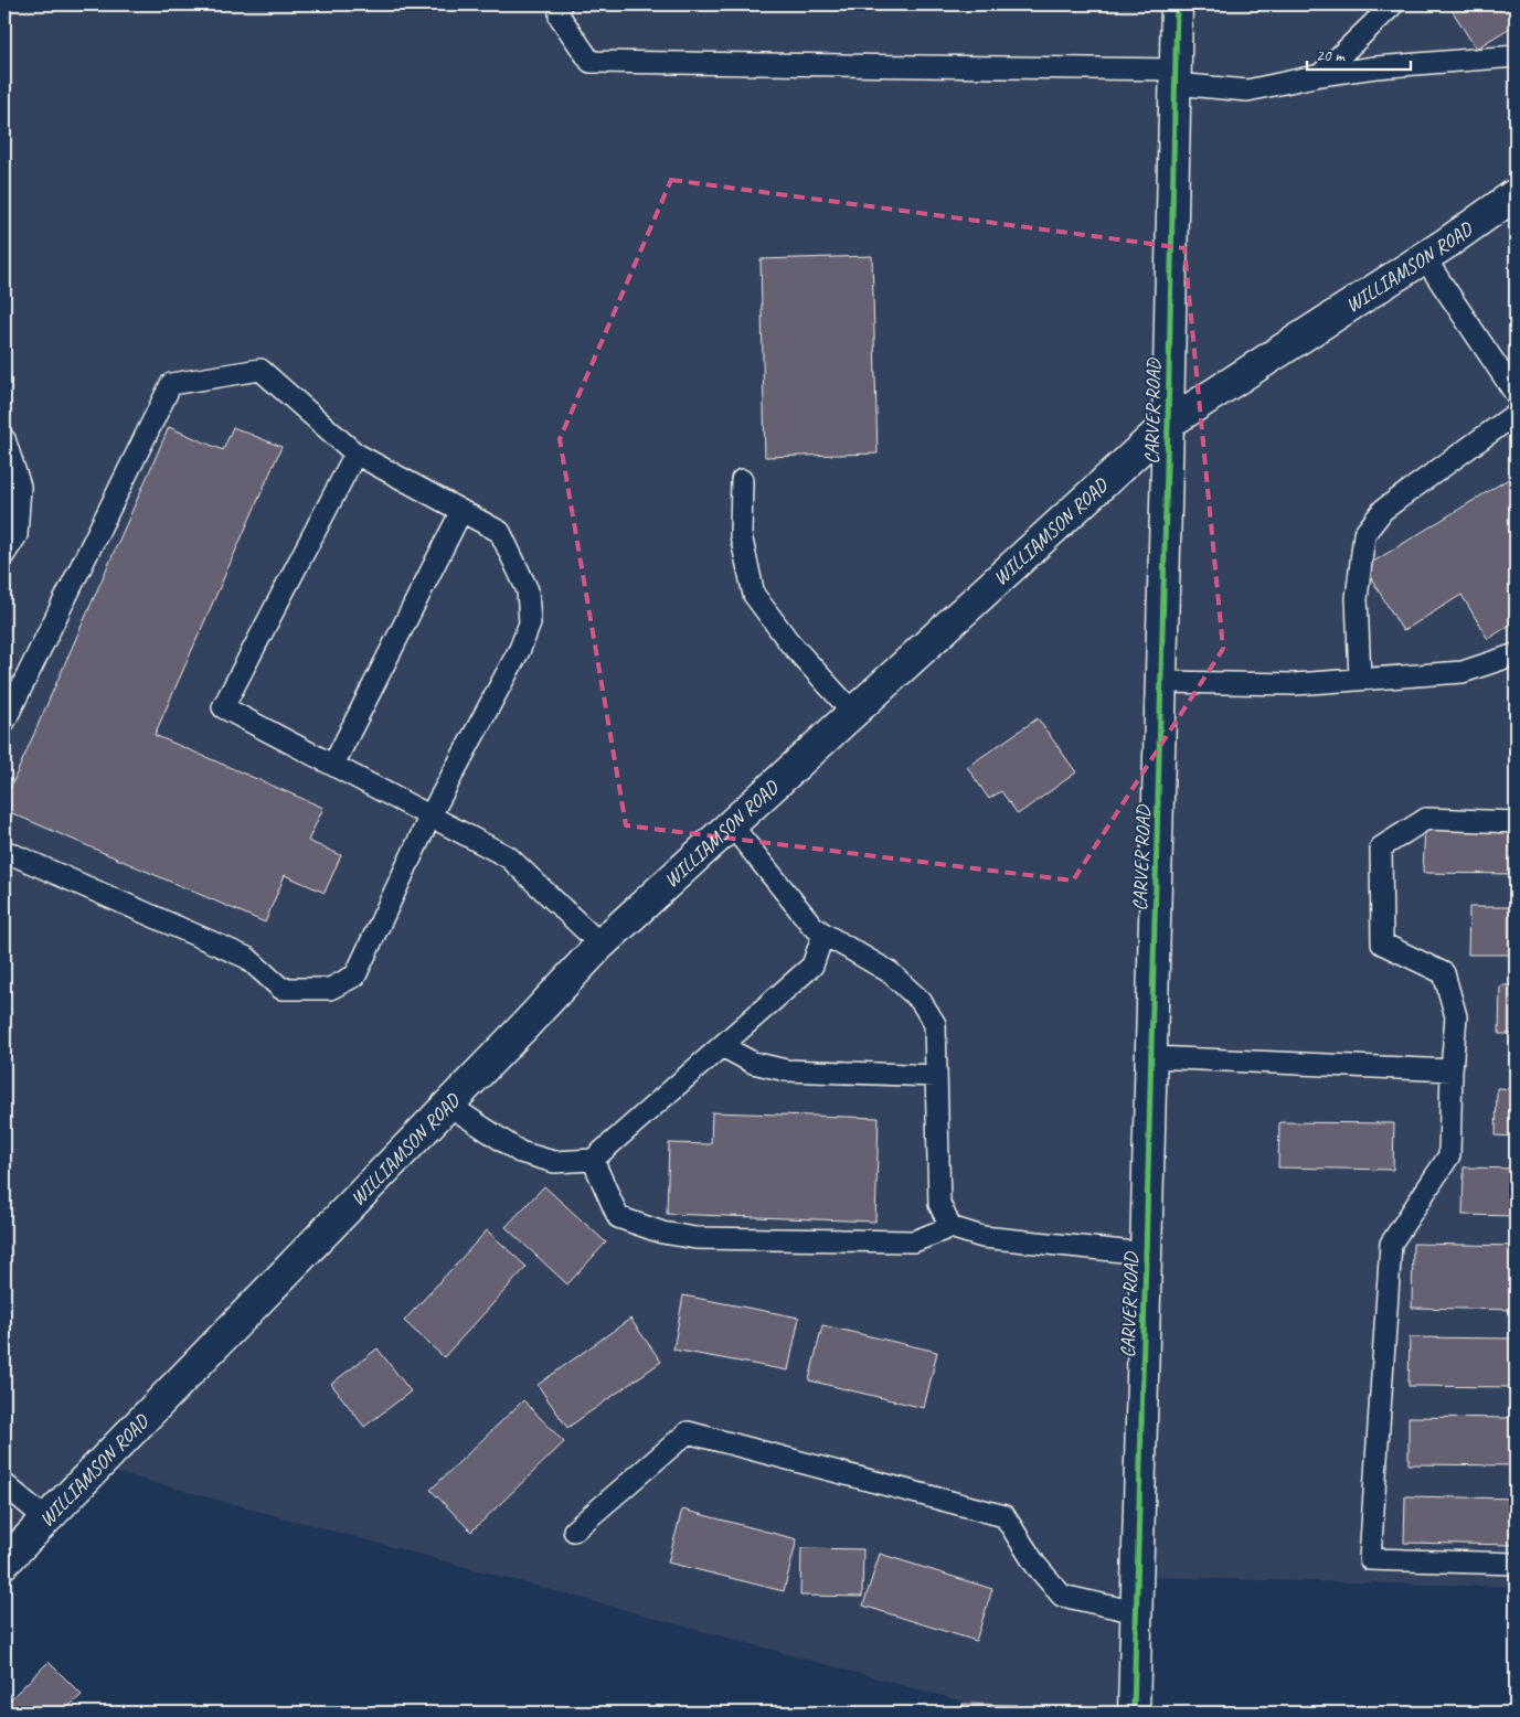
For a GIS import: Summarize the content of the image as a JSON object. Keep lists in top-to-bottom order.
{
  "streets": {
    "main road": ["WILLIAMSON ROAD", "CARVER ROAD"]
  },
  "crossings": [
    ["WILLIAMSON ROAD", "CARVER ROAD"]
  ],
  "scale_bar": "20 m"
}
